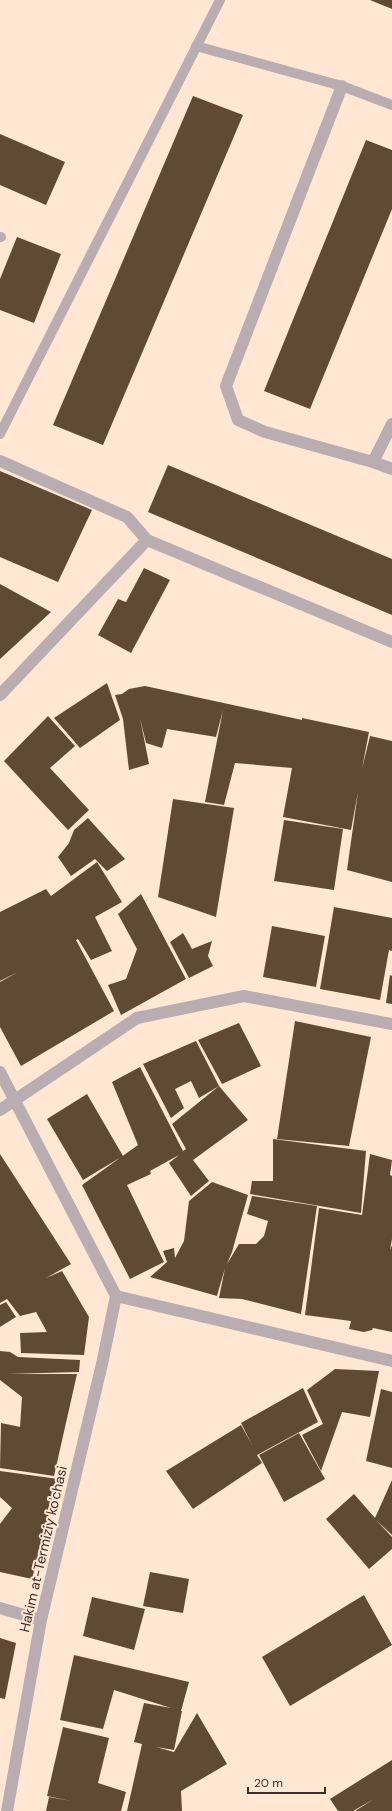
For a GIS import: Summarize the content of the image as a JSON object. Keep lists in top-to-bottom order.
{
  "streets": {
    "street": ["Hakim at-Termiziy ko'chasi"]
  },
  "scale_bar": "20 m"
}
